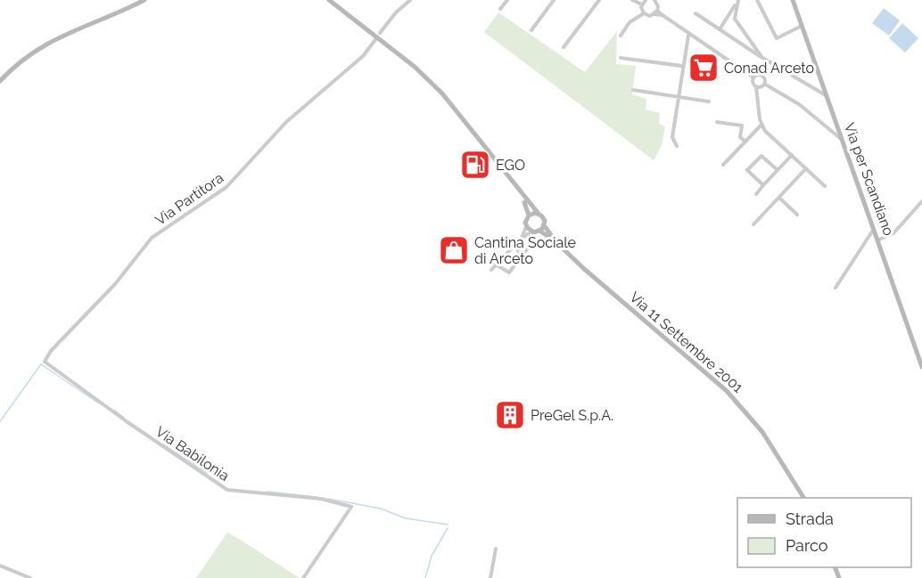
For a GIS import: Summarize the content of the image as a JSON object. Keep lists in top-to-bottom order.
{
  "streets": {
    "main road": ["Via per Scandiano", "Via 11 Settembre 2001"],
    "street": ["Via Partitora", "Via Babilonia"]
  },
  "crossings": [
    ["Via Partitora", "Via 11 Settembre 2001"],
    ["Via Partitora", "Via Babilonia"]
  ],
  "places": {
    "supermarket": ["Conad Arceto"],
    "fuel station": ["EGO"],
    "shop": ["Cantina Sociale di Arceto"],
    "building": ["PreGel S.p.A."]
  },
  "legend": ["Strada", "Parco"]
}
